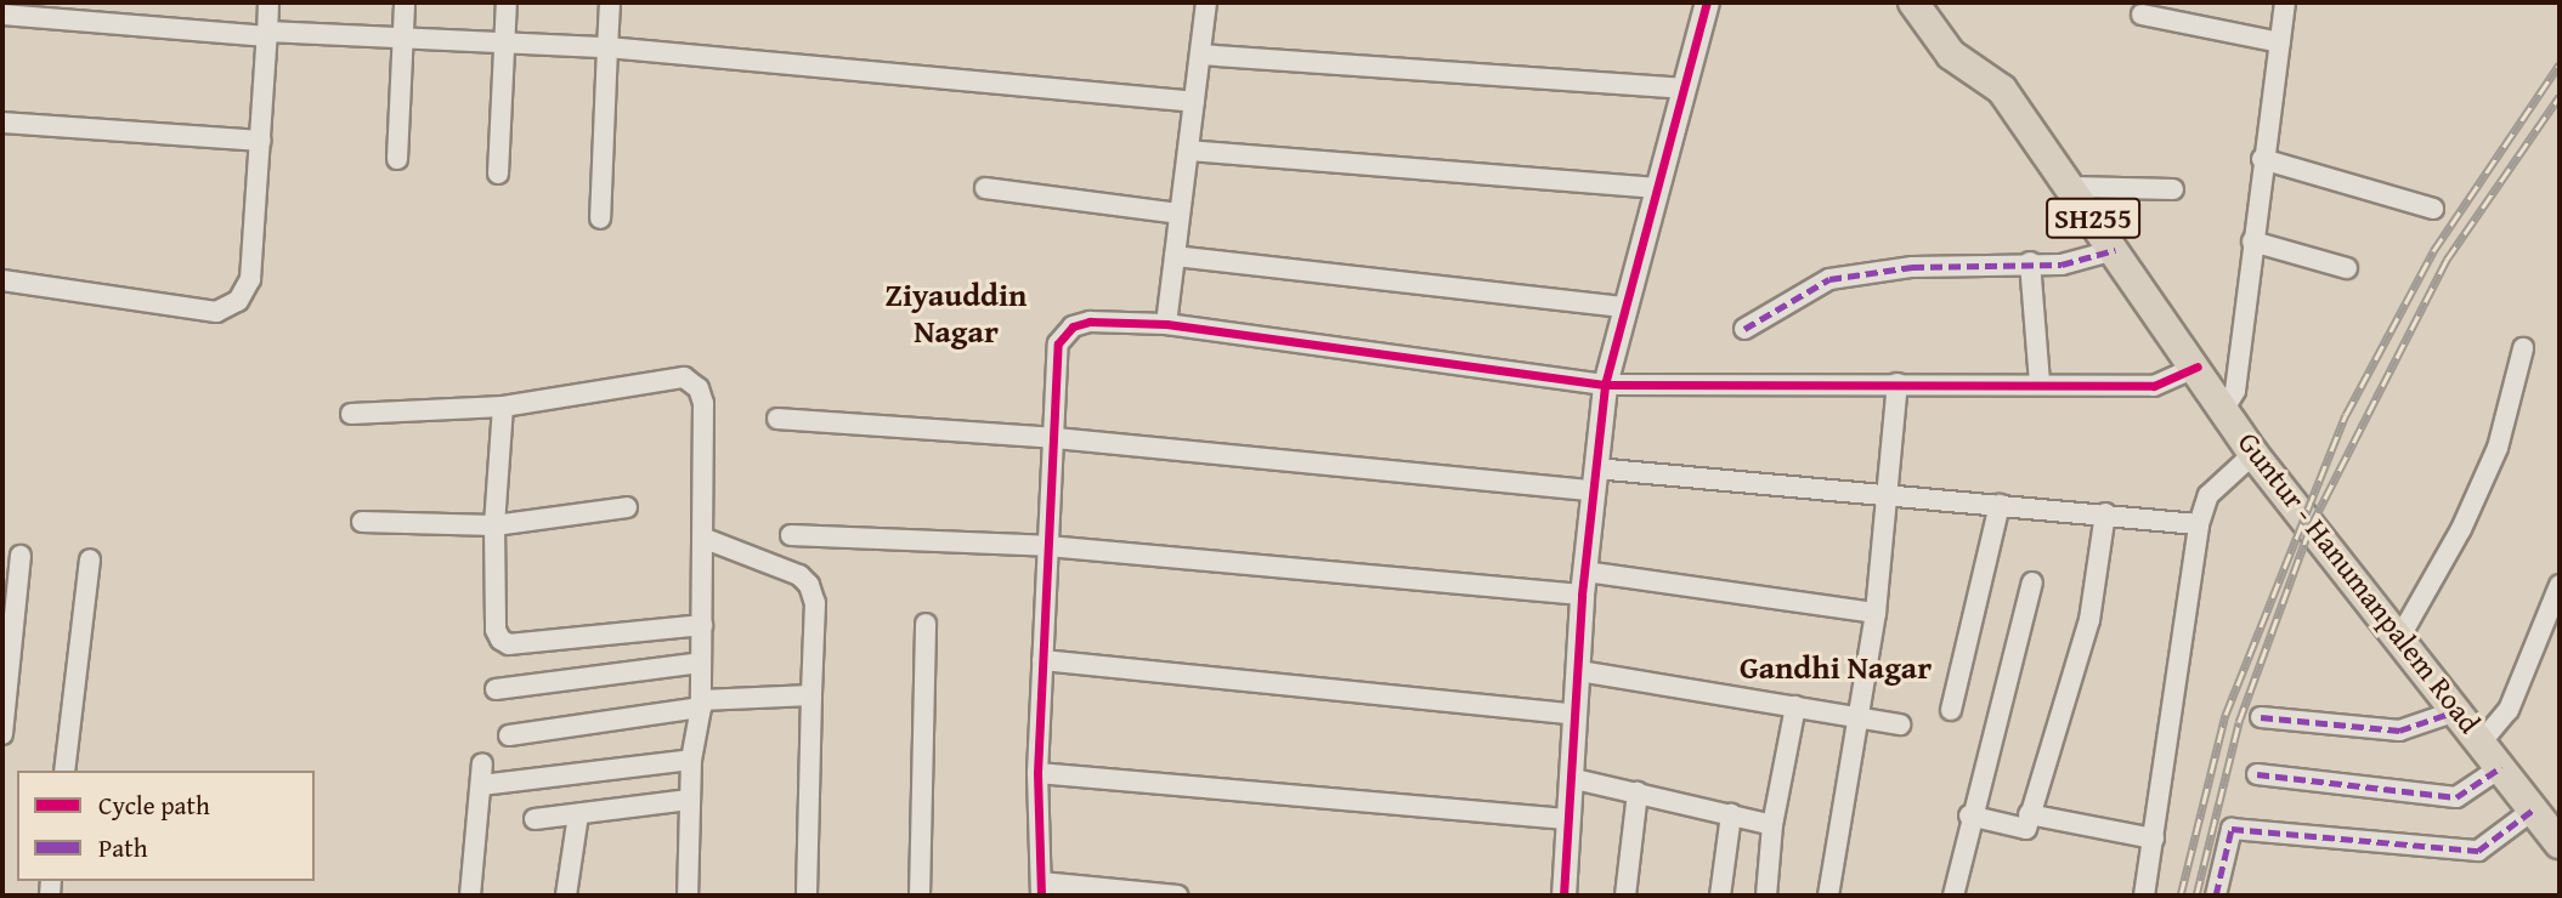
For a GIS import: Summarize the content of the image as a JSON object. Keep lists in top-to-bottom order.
{
  "streets": {
    "main road": ["SH255", "Guntur - Hanumanpalem Road"]
  },
  "districts": ["Ziyauddin Nagar", "Gandhi Nagar"],
  "legend": ["Cycle path", "Path"]
}
